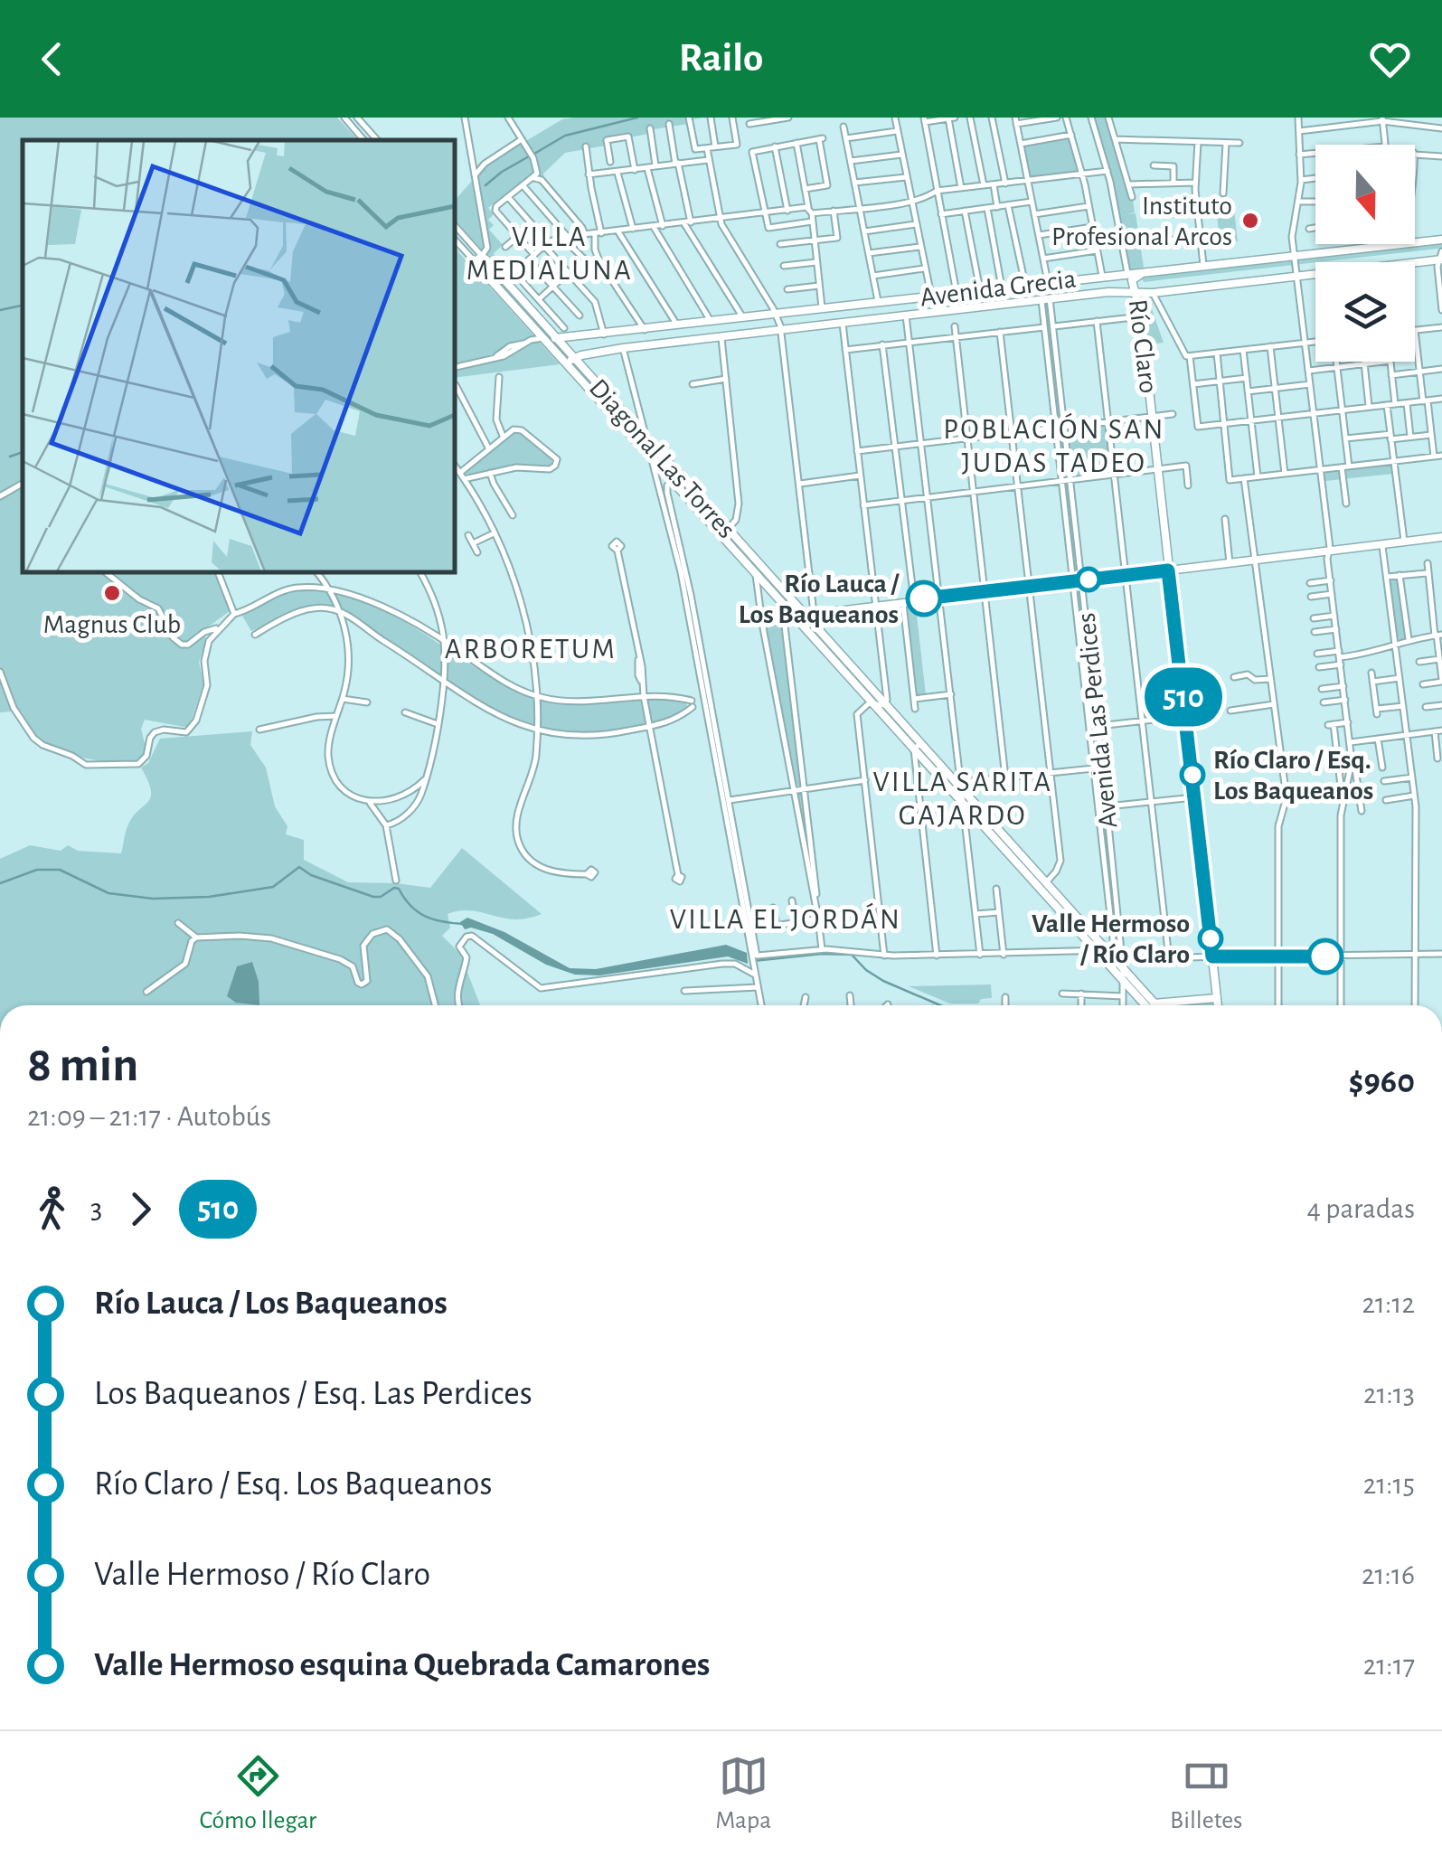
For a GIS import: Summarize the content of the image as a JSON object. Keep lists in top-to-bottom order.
{
  "streets": {
    "main road": ["Avenida Grecia", "Río Claro", "Diagonal Las Torres"],
    "street": ["Avenida Las Perdices"]
  },
  "crossings": [
    ["Avenida Grecia", "Río Claro"],
    ["Avenida Grecia", "Diagonal Las Torres"],
    ["Avenida Grecia", "Avenida Las Perdices"],
    ["Diagonal Las Torres", "Avenida Las Perdices"]
  ],
  "districts": [
    "VILLA MEDIALUNA",
    "POBLACIÓN SAN JUDAS TADEO",
    "ARBORETUM",
    "VILLA SARITA GAJARDO",
    "VILLA EL JORDÁN"
  ],
  "places": [
    "Instituto Profesional Arcos",
    "Magnus Club",
    "Río Lauca / Los Baqueanos",
    "Río Claro / Esq. Los Baqueanos",
    "Valle Hermoso / Río Claro"
  ],
  "lines": ["bus line 510"],
  "north": "bottom",
  "page": {
    "header": "Railo",
    "on_map": "510",
    "heading": ["8 min", "21:09 – 21:17 · Autobús", "$960"],
    "legs": ["3", "510", "4 paradas"],
    "list": [
      {
        "name": "Río Lauca / Los Baqueanos",
        "value": "21:12"
      },
      {
        "name": "Los Baqueanos / Esq. Las Perdices",
        "value": "21:13"
      },
      {
        "name": "Río Claro / Esq. Los Baqueanos",
        "value": "21:15"
      },
      {
        "name": "Valle Hermoso / Río Claro",
        "value": "21:16"
      },
      {
        "name": "Valle Hermoso esquina Quebrada Camarones",
        "value": "21:17"
      }
    ],
    "tabs": ["Cómo llegar", "Mapa", "Billetes"]
  }
}
